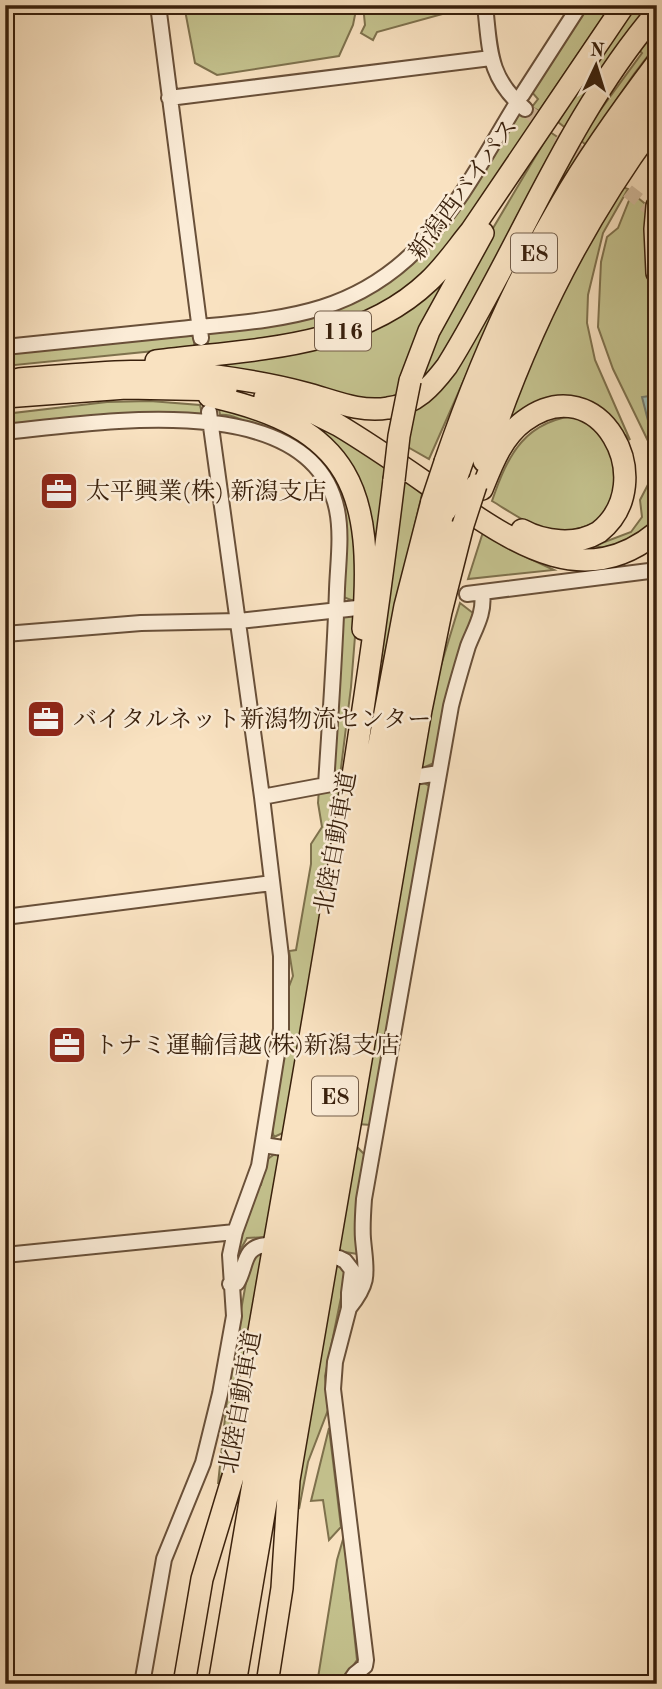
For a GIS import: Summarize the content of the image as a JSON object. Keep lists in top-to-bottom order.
{
  "streets": {
    "highway": [
      "新潟西バイパス",
      "E8",
      "116",
      "北陸自動車道"
    ]
  },
  "places": {
    "office": ["太平興業(株) 新潟支店", "バイタルネット新潟物流センター", "トナミ運輸信越(株)新潟支店"]
  },
  "north": "top"
}
